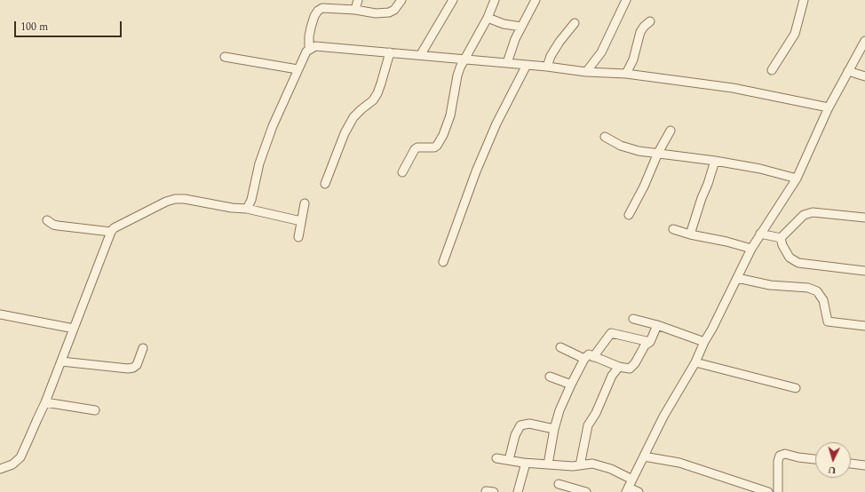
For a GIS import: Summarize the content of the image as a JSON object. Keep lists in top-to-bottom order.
{
  "scale_bar": "100 m",
  "north": "bottom"
}
